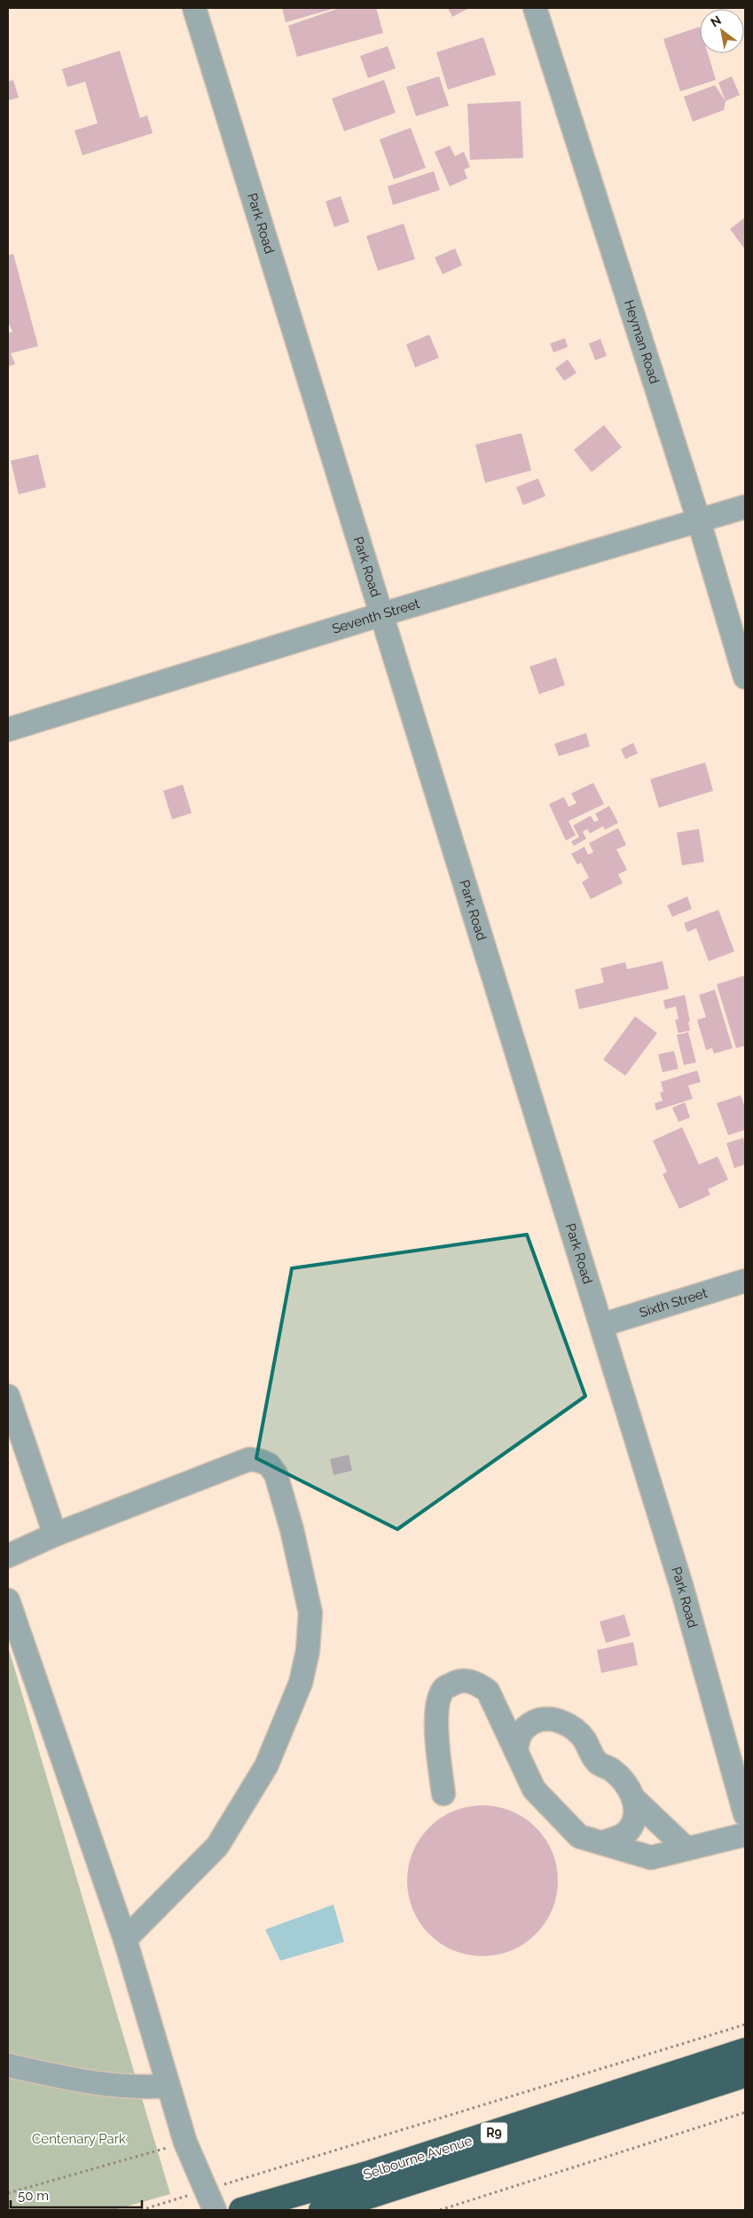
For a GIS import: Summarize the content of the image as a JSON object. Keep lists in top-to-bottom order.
{
  "streets": {
    "highway": ["R9", "Selbourne Avenue"],
    "street": [
      "Park Road",
      "Heyman Road",
      "Seventh Street",
      "Sixth Street"
    ]
  },
  "crossings": [
    ["Park Road", "Seventh Street"],
    ["Park Road", "Sixth Street"],
    ["Heyman Road", "Seventh Street"]
  ],
  "parks": ["Centenary Park"],
  "scale_bar": "50 m",
  "north": "top left"
}
